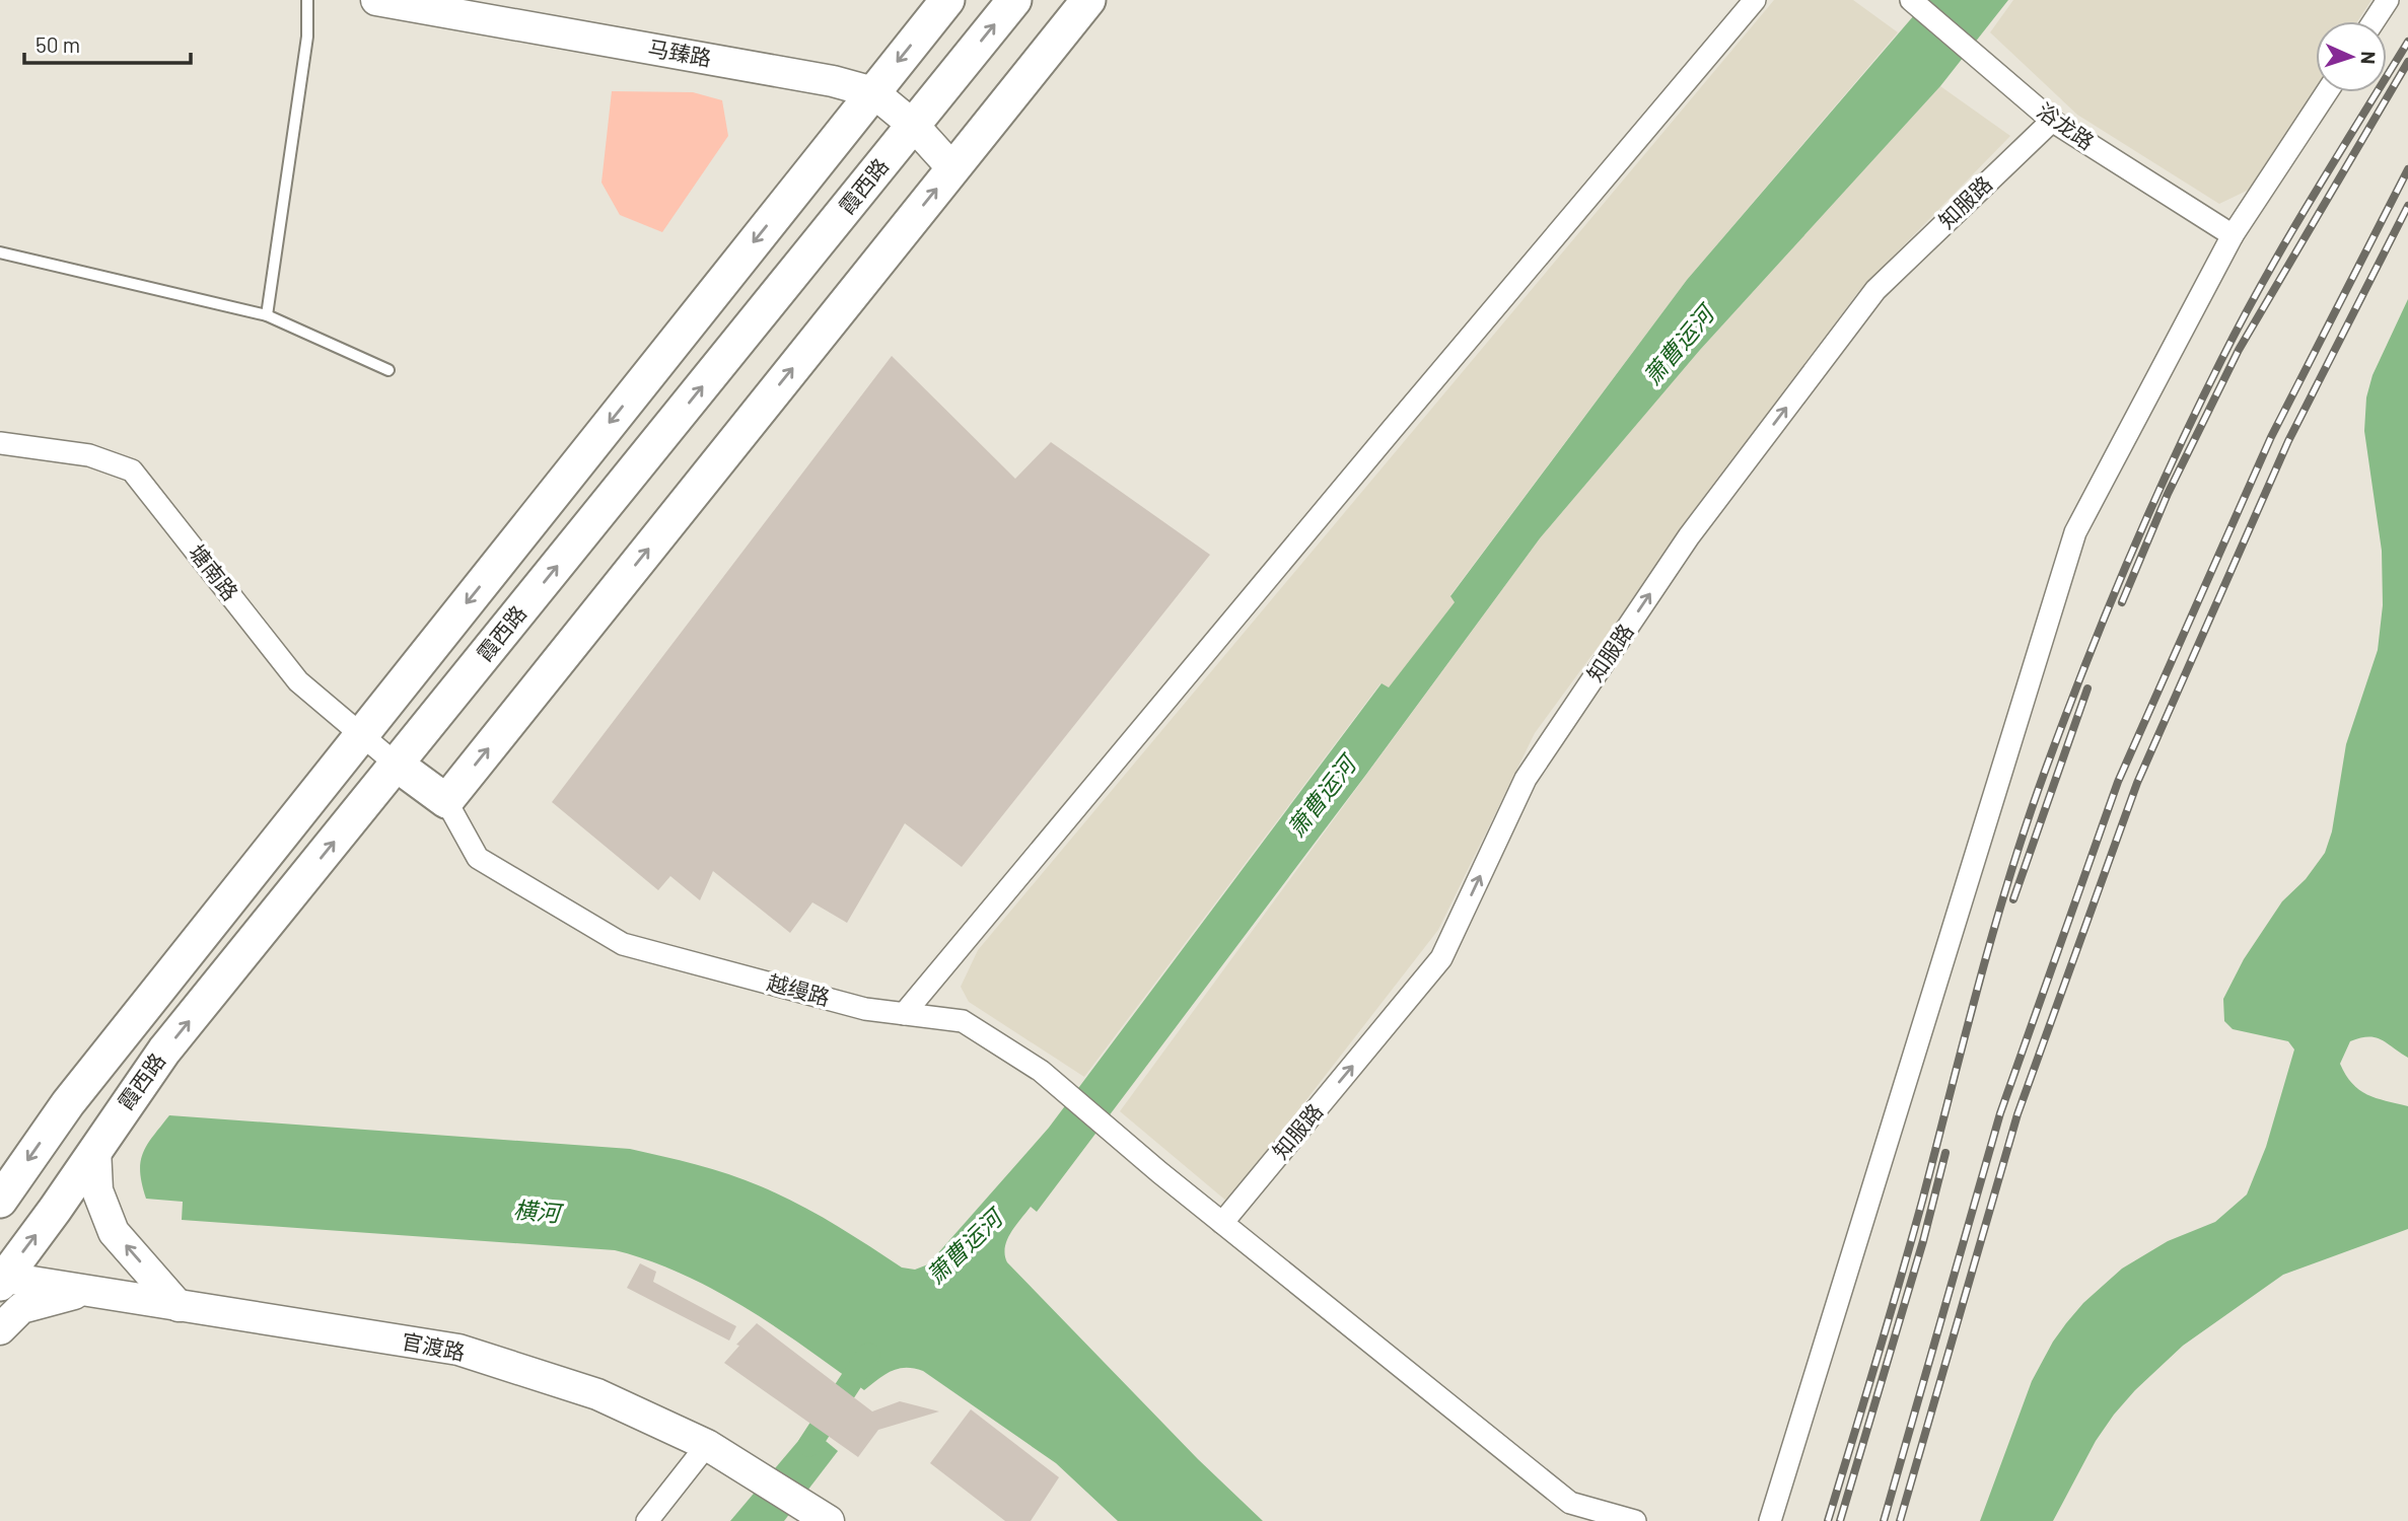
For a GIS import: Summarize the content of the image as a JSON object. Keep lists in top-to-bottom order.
{
  "streets": {
    "main road": ["霞西路"],
    "street": [
      "马臻路",
      "浴龙路",
      "知服路",
      "塘南路",
      "越缦路",
      "官渡路"
    ]
  },
  "crossings": [
    ["马臻路", "霞西路"],
    ["浴龙路", "知服路"],
    ["霞西路", "塘南路"],
    ["霞西路", "官渡路"],
    ["知服路", "越缦路"]
  ],
  "one_way": ["知服路"],
  "water": ["萧曹运河", "横河"],
  "scale_bar": "50 m",
  "north": "right"
}
